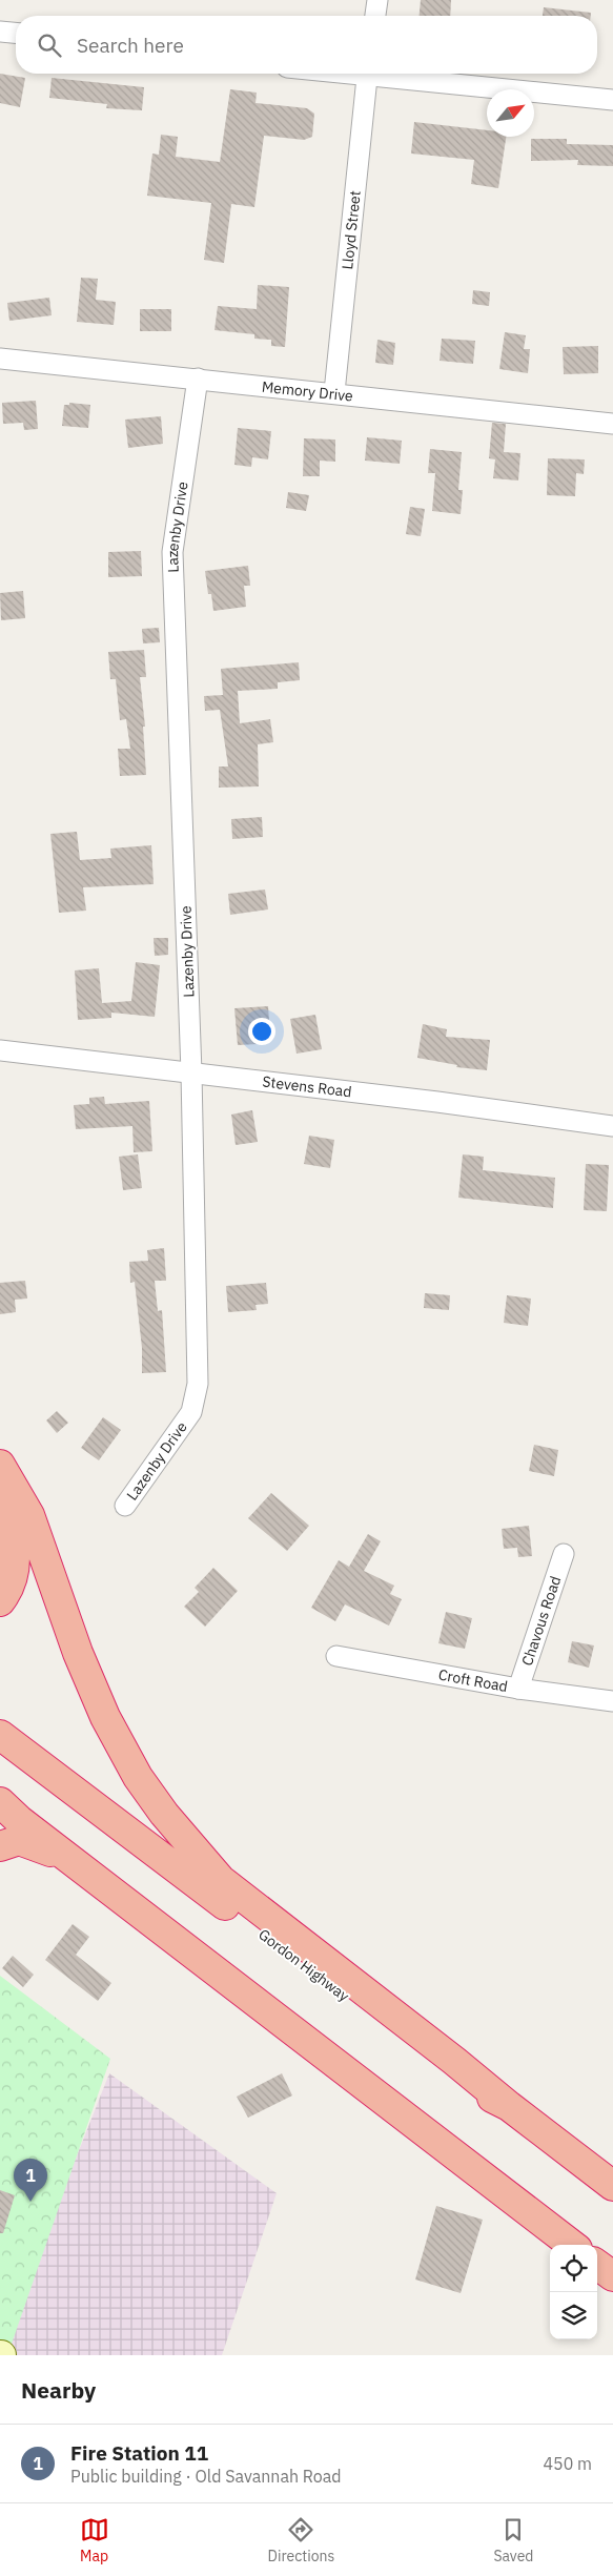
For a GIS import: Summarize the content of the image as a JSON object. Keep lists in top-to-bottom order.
{
  "streets": {
    "highway": ["Gordon Highway"],
    "street": [
      "Lloyd Street",
      "Memory Drive",
      "Lazenby Drive",
      "Stevens Road",
      "Chavous Road",
      "Croft Road"
    ]
  },
  "crossings": [
    ["Lloyd Street", "Memory Drive"],
    ["Memory Drive", "Lazenby Drive"],
    ["Lazenby Drive", "Stevens Road"],
    ["Chavous Road", "Croft Road"]
  ],
  "north": "top right",
  "page": {
    "search": "Search here",
    "pins": "1",
    "heading": "Nearby",
    "list": [
      {
        "mark": "1",
        "name": "Fire Station 11",
        "note": "Public building · Old Savannah Road",
        "value": "450 m"
      }
    ],
    "nav": ["Map", "Directions", "Saved"]
  }
}
